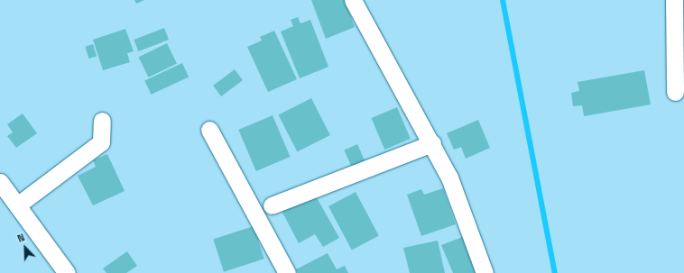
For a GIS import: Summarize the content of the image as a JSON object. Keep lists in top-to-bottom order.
{
  "north": "top left"
}
